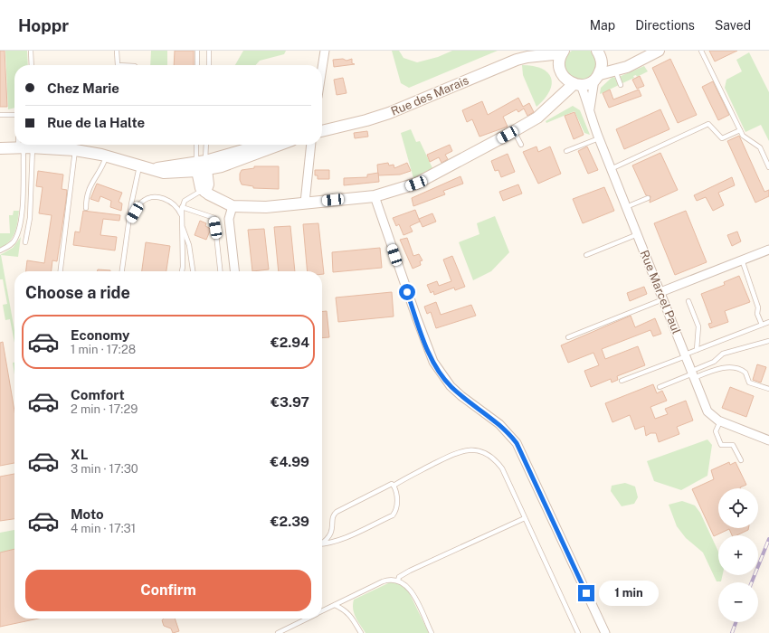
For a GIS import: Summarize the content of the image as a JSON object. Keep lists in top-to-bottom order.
{
  "streets": {
    "street": ["Rue des Marais", "Rue Marcel Paul"]
  },
  "page": {
    "header": "Hoppr",
    "nav": ["Map", "Directions", "Saved"],
    "banner": ["Chez Marie", "Rue de la Halte"],
    "heading": "Choose a ride",
    "list": [
      {
        "name": "Economy",
        "note": "1 min · 17:28",
        "value": "€2.94"
      },
      {
        "name": "Comfort",
        "note": "2 min · 17:29",
        "value": "€3.97"
      },
      {
        "name": "XL",
        "note": "3 min · 17:30",
        "value": "€4.99"
      },
      {
        "name": "Moto",
        "note": "4 min · 17:31",
        "value": "€2.39"
      }
    ],
    "map_buttons": ["+", "−"],
    "buttons": "Confirm",
    "bubble": "1 min"
  }
}
